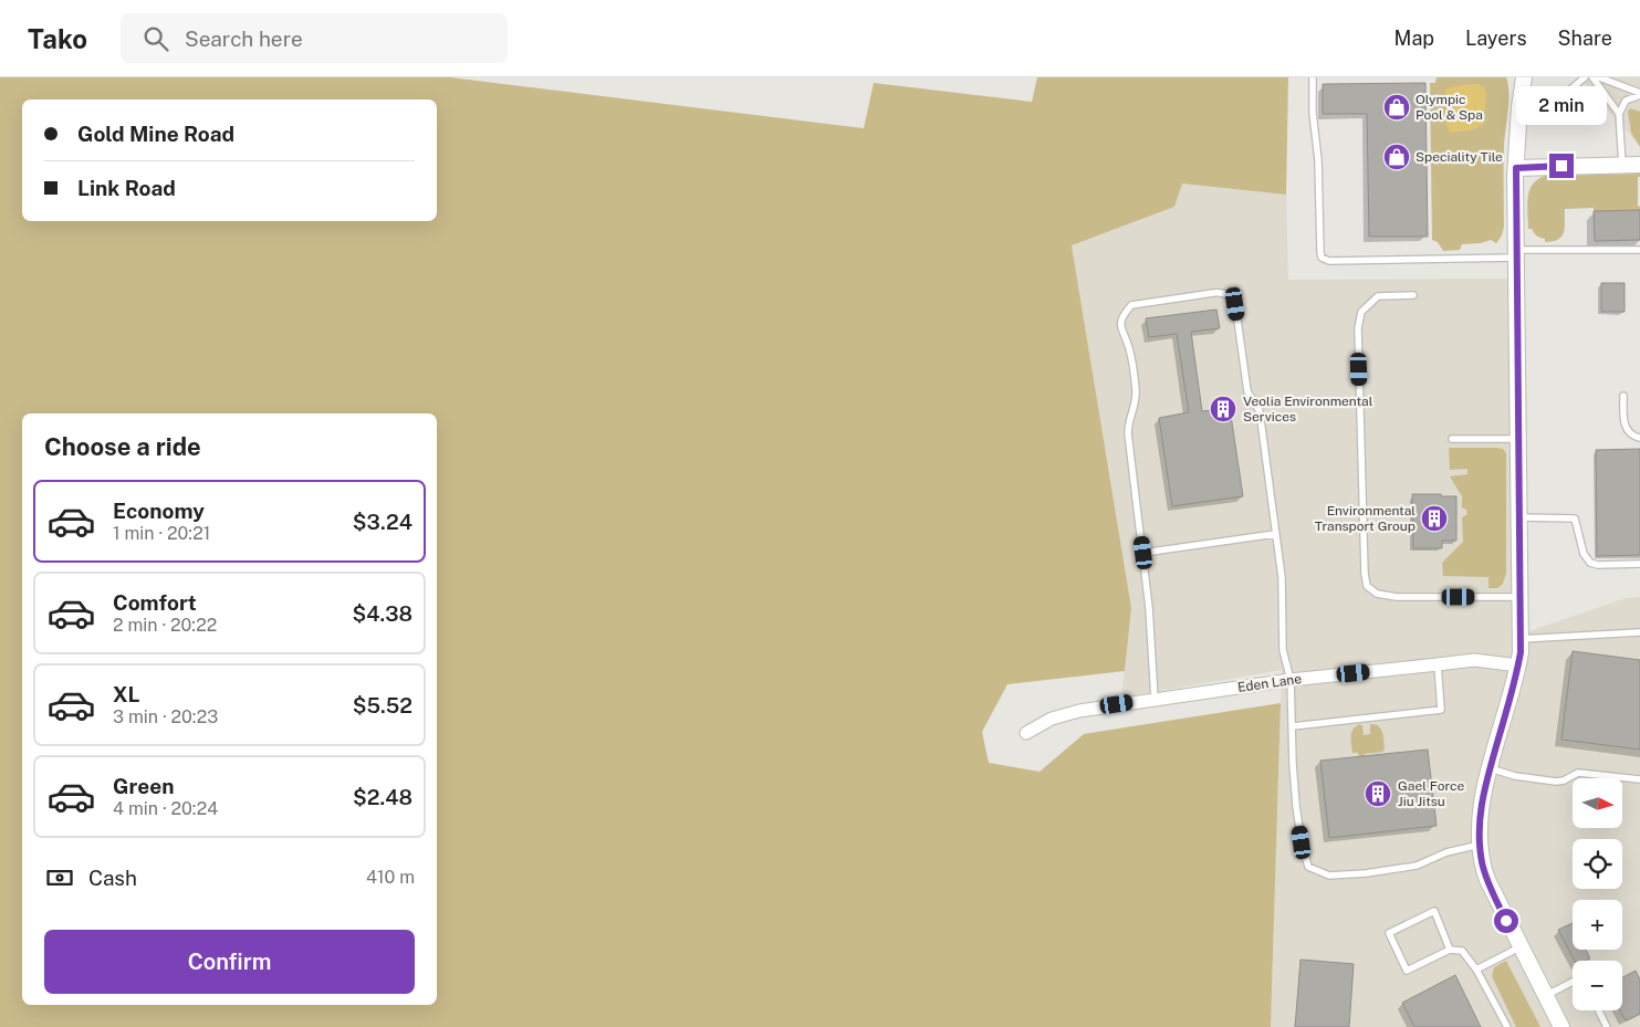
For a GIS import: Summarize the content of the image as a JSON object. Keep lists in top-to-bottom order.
{
  "streets": {
    "street": ["Eden Lane"]
  },
  "places": {
    "shop": ["Olympic Pool & Spa", "Speciality Tile"],
    "building": ["Veolia Environmental Services", "Environmental Transport Group", "Gael Force Jiu Jitsu"]
  },
  "north": "right",
  "page": {
    "header": "Tako",
    "search": "Search here",
    "nav": ["Map", "Layers", "Share"],
    "bubble": "2 min",
    "banner": ["Gold Mine Road", "Link Road"],
    "heading": "Choose a ride",
    "list": [
      {
        "name": "Economy",
        "note": "1 min · 20:21",
        "value": "$3.24"
      },
      {
        "name": "Comfort",
        "note": "2 min · 20:22",
        "value": "$4.38"
      },
      {
        "name": "XL",
        "note": "3 min · 20:23",
        "value": "$5.52"
      },
      {
        "name": "Green",
        "note": "4 min · 20:24",
        "value": "$2.48"
      }
    ],
    "map_buttons": ["+", "−"],
    "pay": ["Cash", "410 m"],
    "buttons": "Confirm"
  }
}
